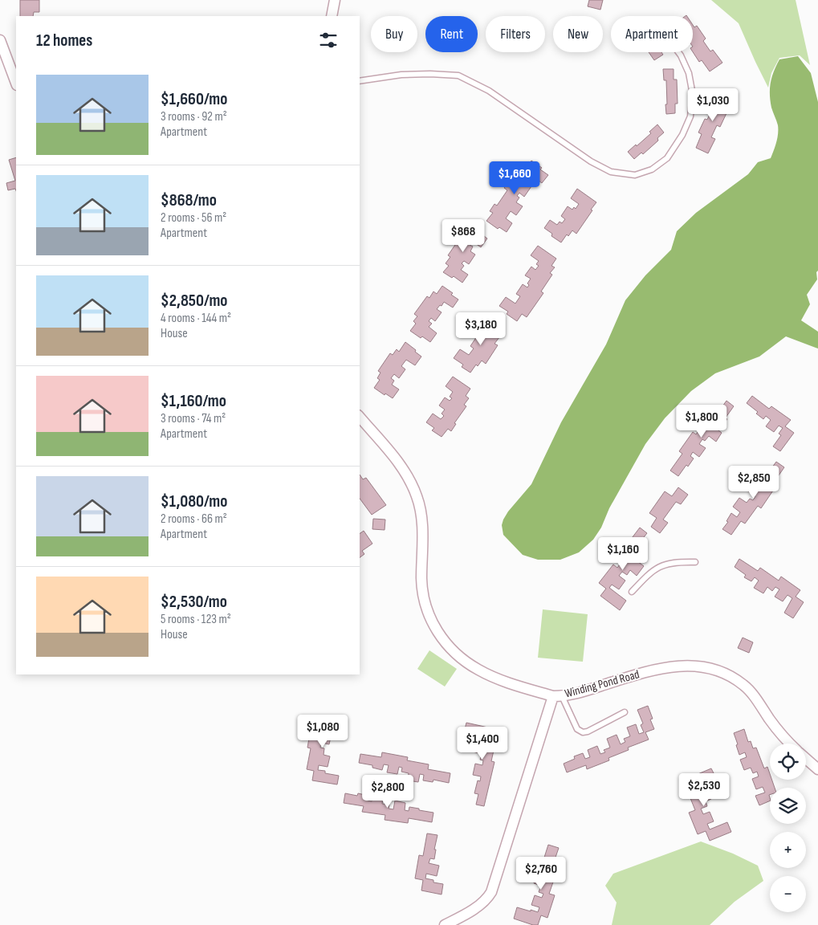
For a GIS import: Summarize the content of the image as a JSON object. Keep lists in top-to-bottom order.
{
  "streets": {
    "street": ["Winding Pond Road"]
  },
  "page": {
    "chip": [
      "Buy",
      "Rent",
      "Filters",
      "New",
      "Apartment"
    ],
    "heading": "12 homes",
    "list": [
      {
        "name": "$1,660/mo",
        "note": "3 rooms · 92 m² · Apartment"
      },
      {
        "name": "$868/mo",
        "note": "2 rooms · 56 m² · Apartment"
      },
      {
        "name": "$2,850/mo",
        "note": "4 rooms · 144 m² · House"
      },
      {
        "name": "$1,160/mo",
        "note": "3 rooms · 74 m² · Apartment"
      },
      {
        "name": "$1,080/mo",
        "note": "2 rooms · 66 m² · Apartment"
      },
      {
        "name": "$2,530/mo",
        "note": "5 rooms · 123 m² · House"
      }
    ],
    "price": [
      "$1,030",
      "$1,660",
      "$868",
      "$3,180",
      "$1,800",
      "$2,850",
      "$1,160",
      "$1,080",
      "$1,400",
      "$2,530",
      "$2,800",
      "$2,760"
    ],
    "map_buttons": ["+", "−"]
  }
}
